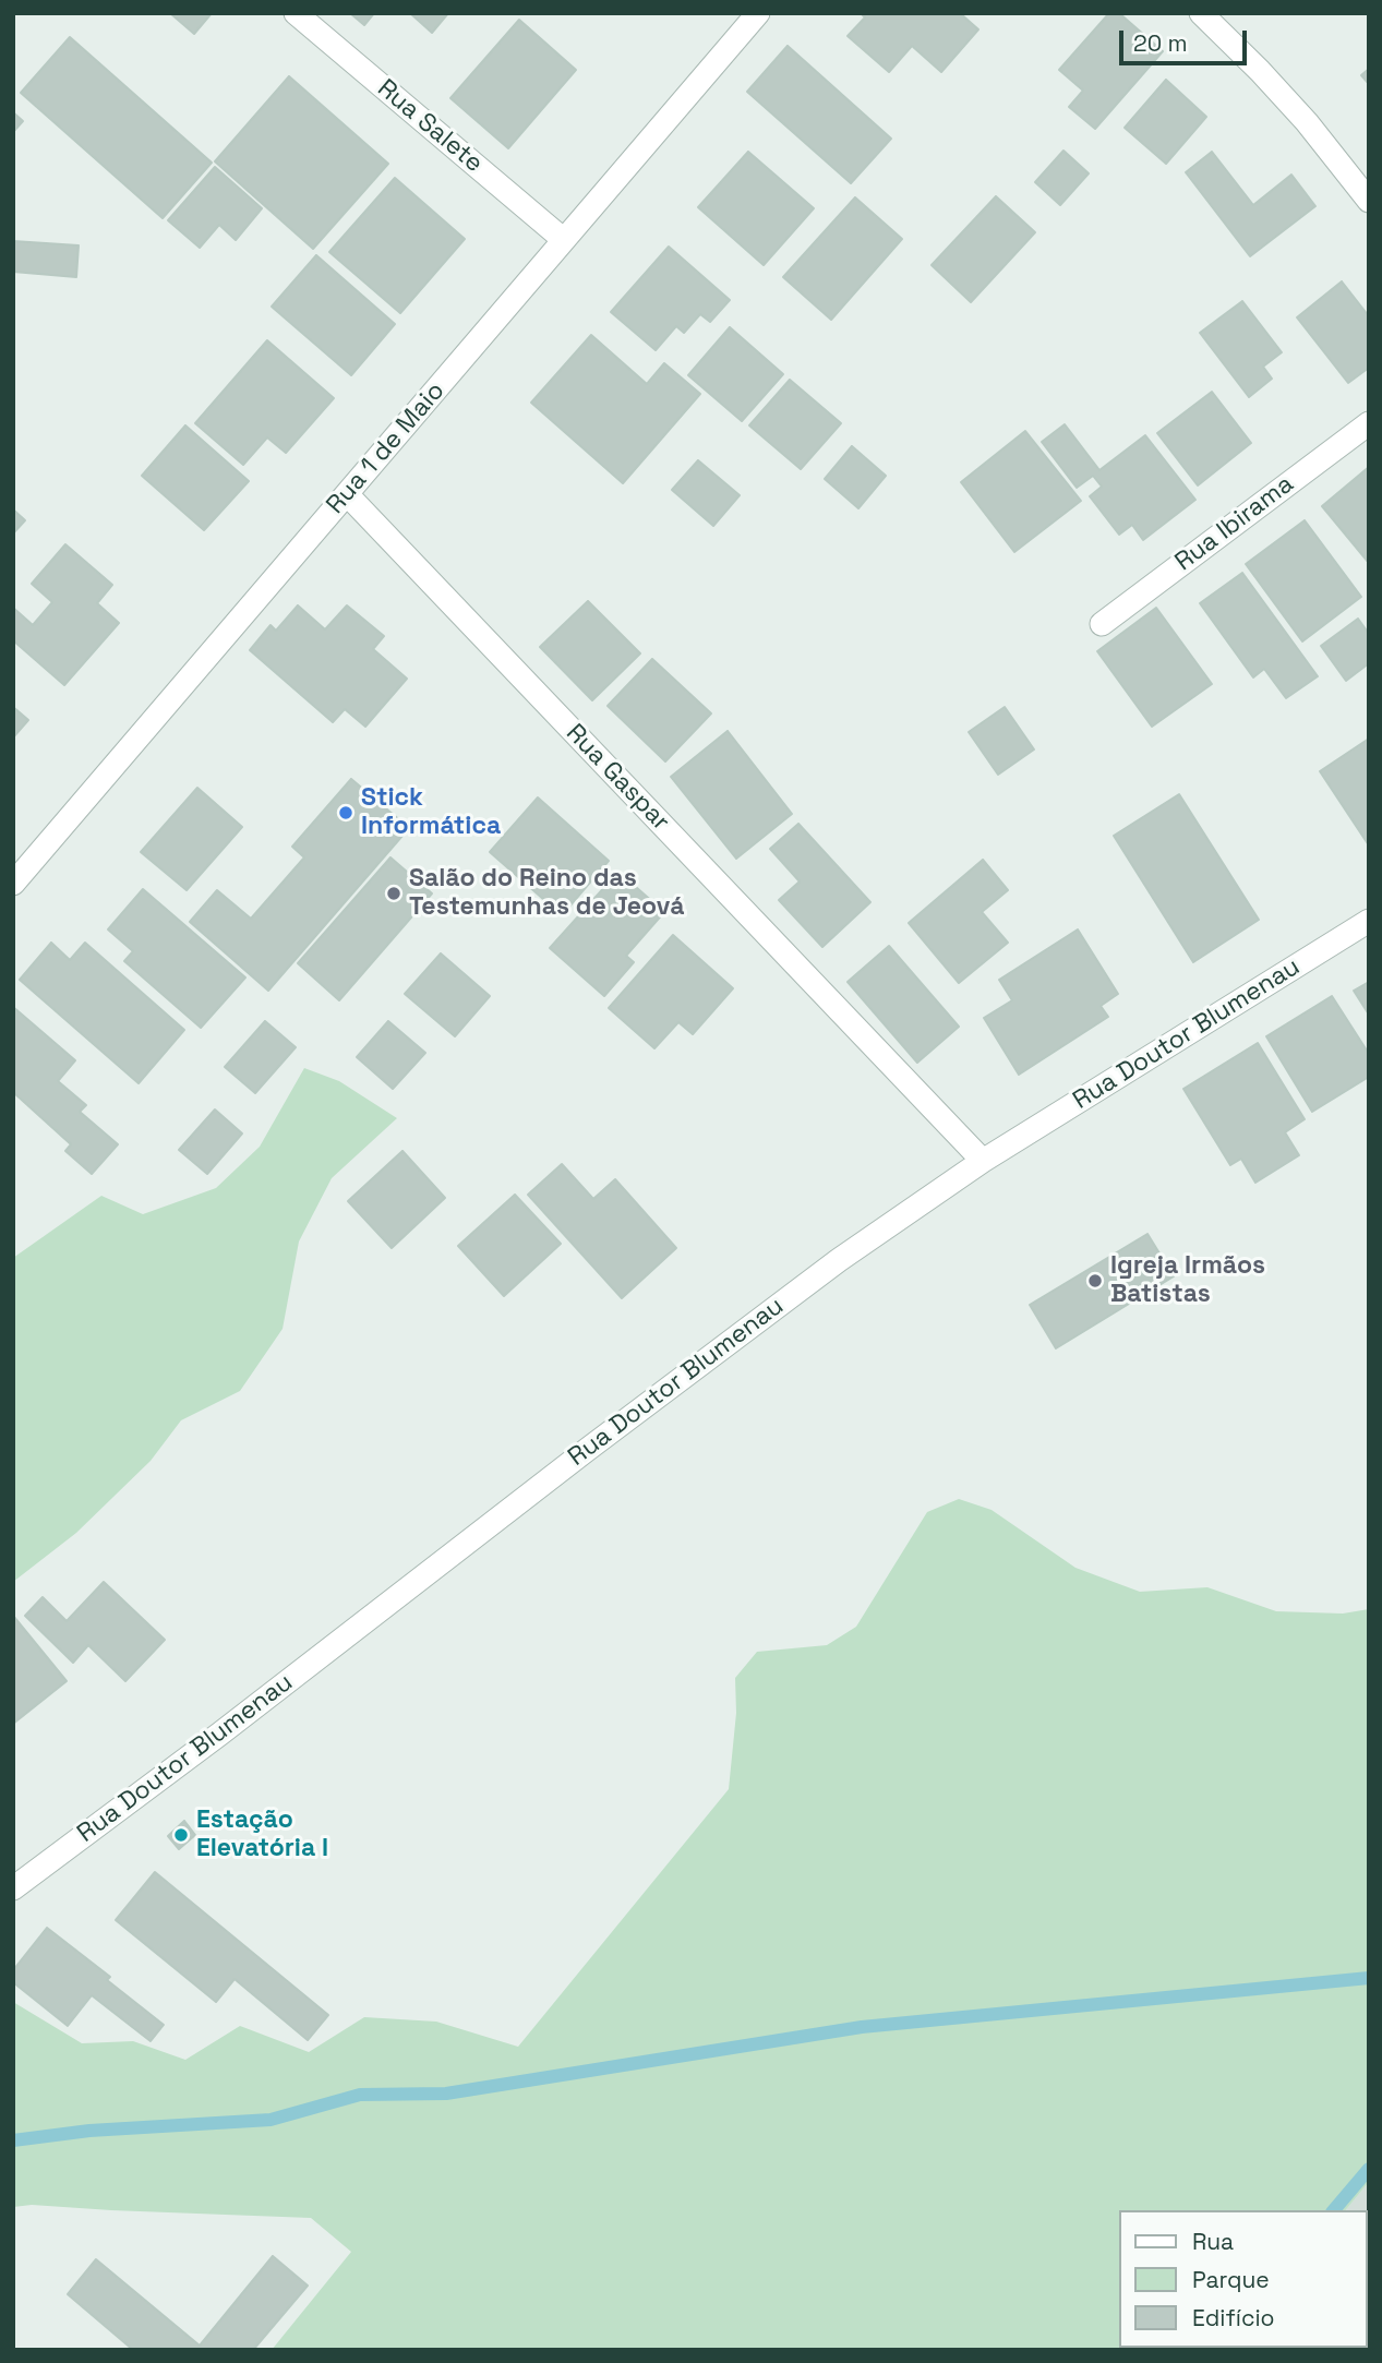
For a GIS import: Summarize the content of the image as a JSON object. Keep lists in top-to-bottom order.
{
  "streets": {
    "street": [
      "Rua Salete",
      "Rua 1 de Maio",
      "Rua Ibirama",
      "Rua Gaspar",
      "Rua Doutor Blumenau"
    ]
  },
  "crossings": [
    ["Rua Salete", "Rua 1 de Maio"],
    ["Rua 1 de Maio", "Rua Gaspar"],
    ["Rua Gaspar", "Rua Doutor Blumenau"]
  ],
  "places": [
    "Stick Informática",
    "Salão do Reino das Testemunhas de Jeová",
    "Igreja Irmãos Batistas",
    "Estação Elevatória I"
  ],
  "legend": ["Rua", "Parque", "Edifício"],
  "scale_bar": "20 m"
}
